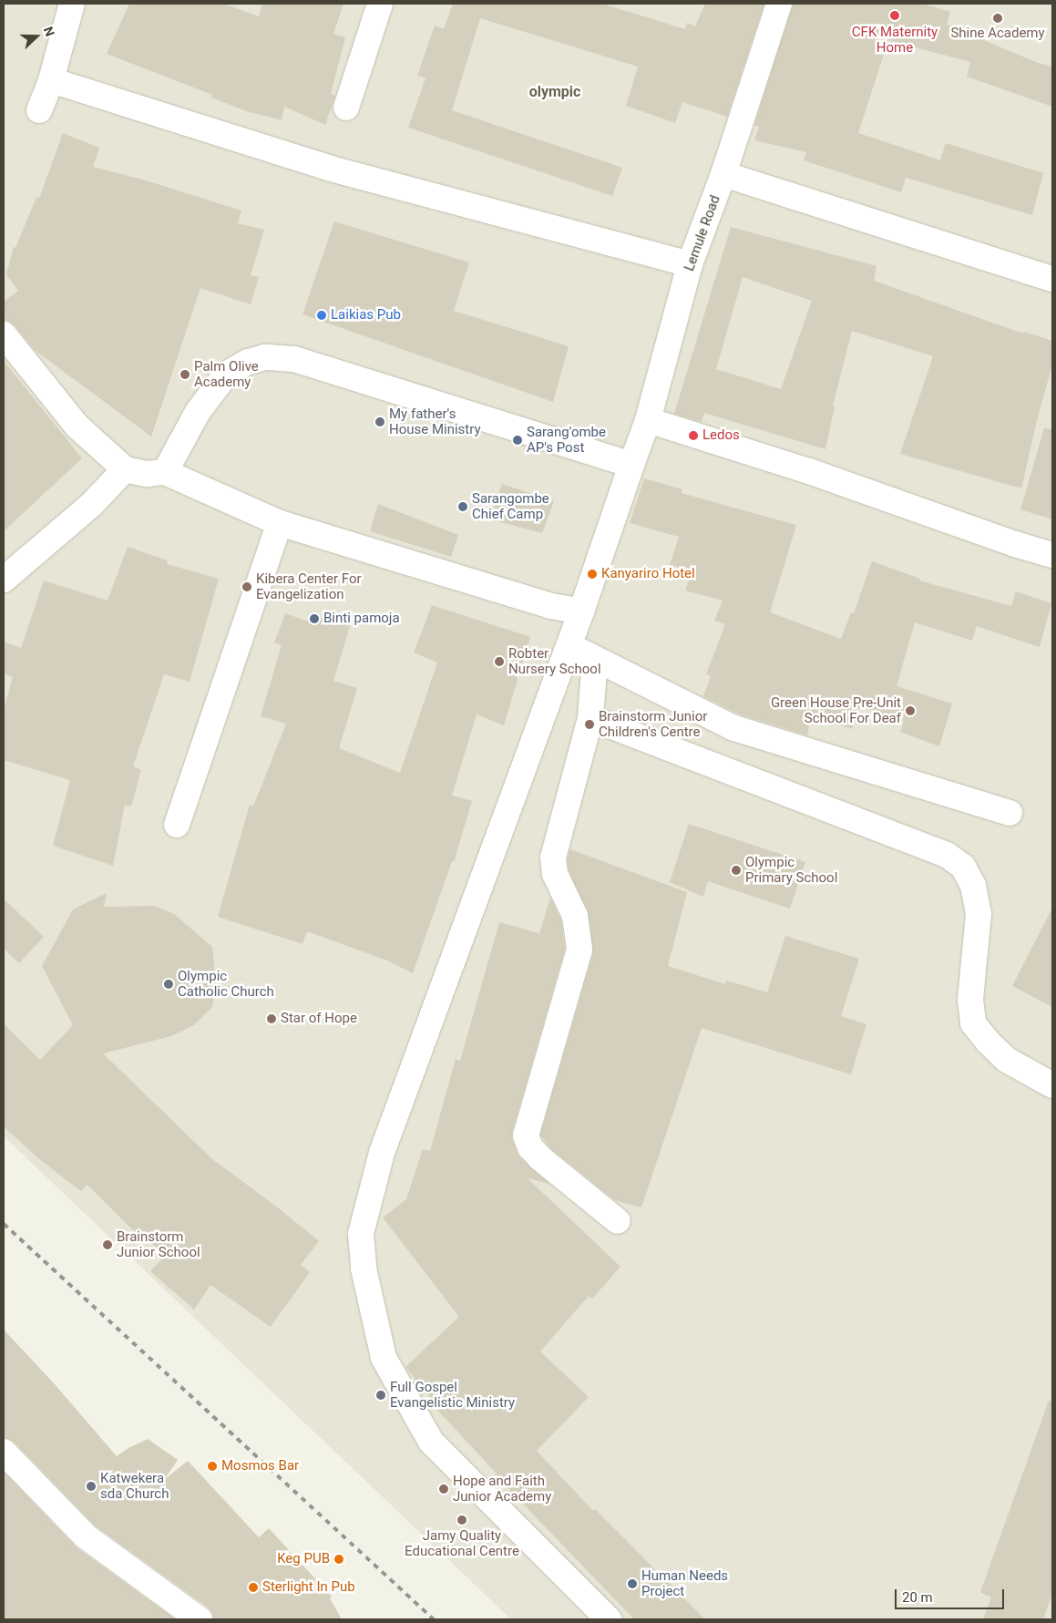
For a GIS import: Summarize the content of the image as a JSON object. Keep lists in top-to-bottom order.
{
  "streets": {
    "street": ["Lemule Road"]
  },
  "districts": ["olympic"],
  "places": [
    "CFK Maternity Home",
    "Shine Academy",
    "Laikias Pub",
    "Palm Olive Academy",
    "My father's House Ministry",
    "Ledos",
    "Sarang'ombe AP's Post",
    "Sarangombe Chief Camp",
    "Kanyariro Hotel",
    "Kibera Center For Evangelization",
    "Binti pamoja",
    "Robter Nursery School",
    "Green House Pre-Unit School For Deaf",
    "Brainstorm Junior Children's Centre",
    "Olympic Primary School",
    "Olympic Catholic Church",
    "Star of Hope",
    "Brainstorm Junior School",
    "Full Gospel Evangelistic Ministry",
    "Mosmos Bar",
    "Katwekera sda Church",
    "Hope and Faith Junior Academy",
    "Jamy Quality Educational Centre",
    "Keg PUB",
    "Human Needs Project",
    "Sterlight In Pub"
  ],
  "scale_bar": "20 m",
  "north": "right"
}
